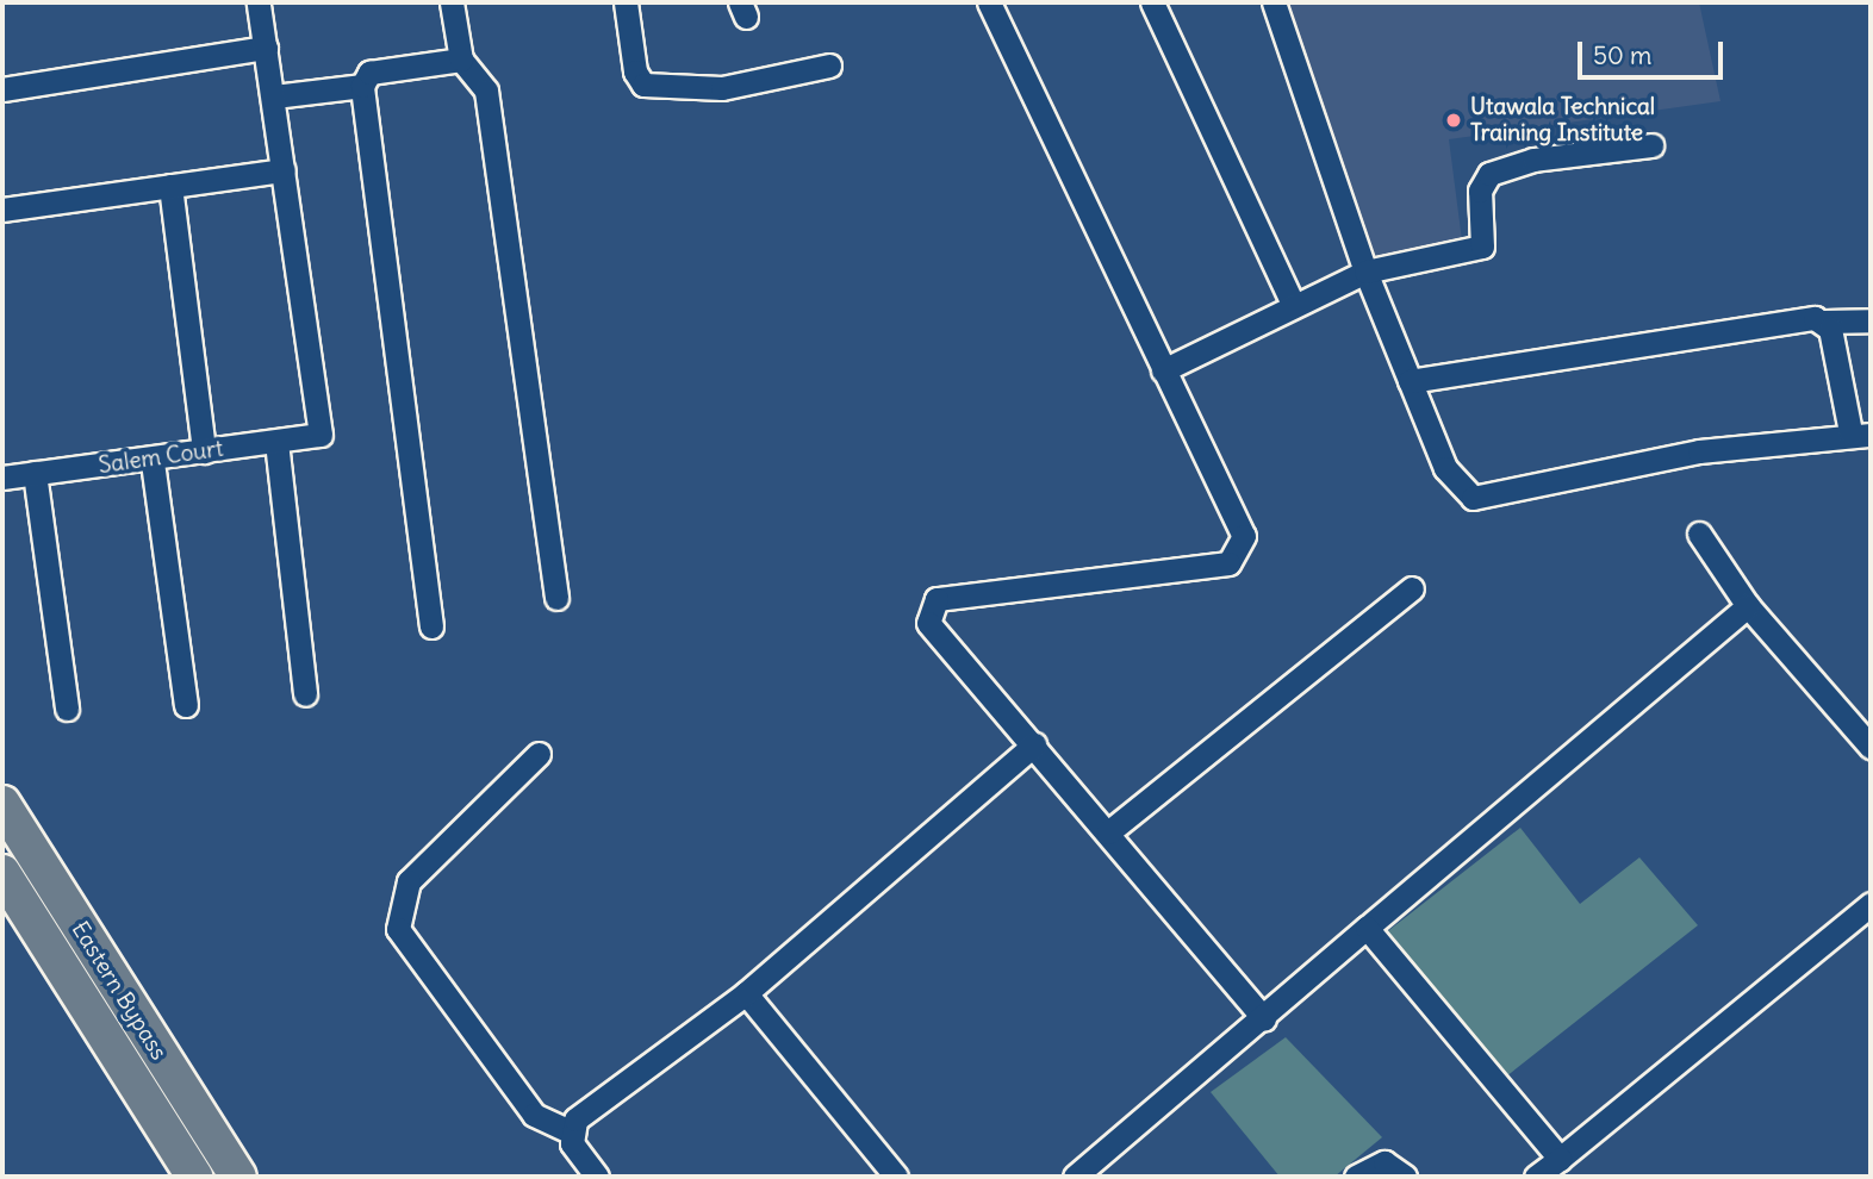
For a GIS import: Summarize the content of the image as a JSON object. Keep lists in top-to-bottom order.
{
  "streets": {
    "main road": ["Eastern Bypass"],
    "street": ["Salem Court"]
  },
  "places": ["Utawala Technical Training Institute"],
  "scale_bar": "50 m"
}
